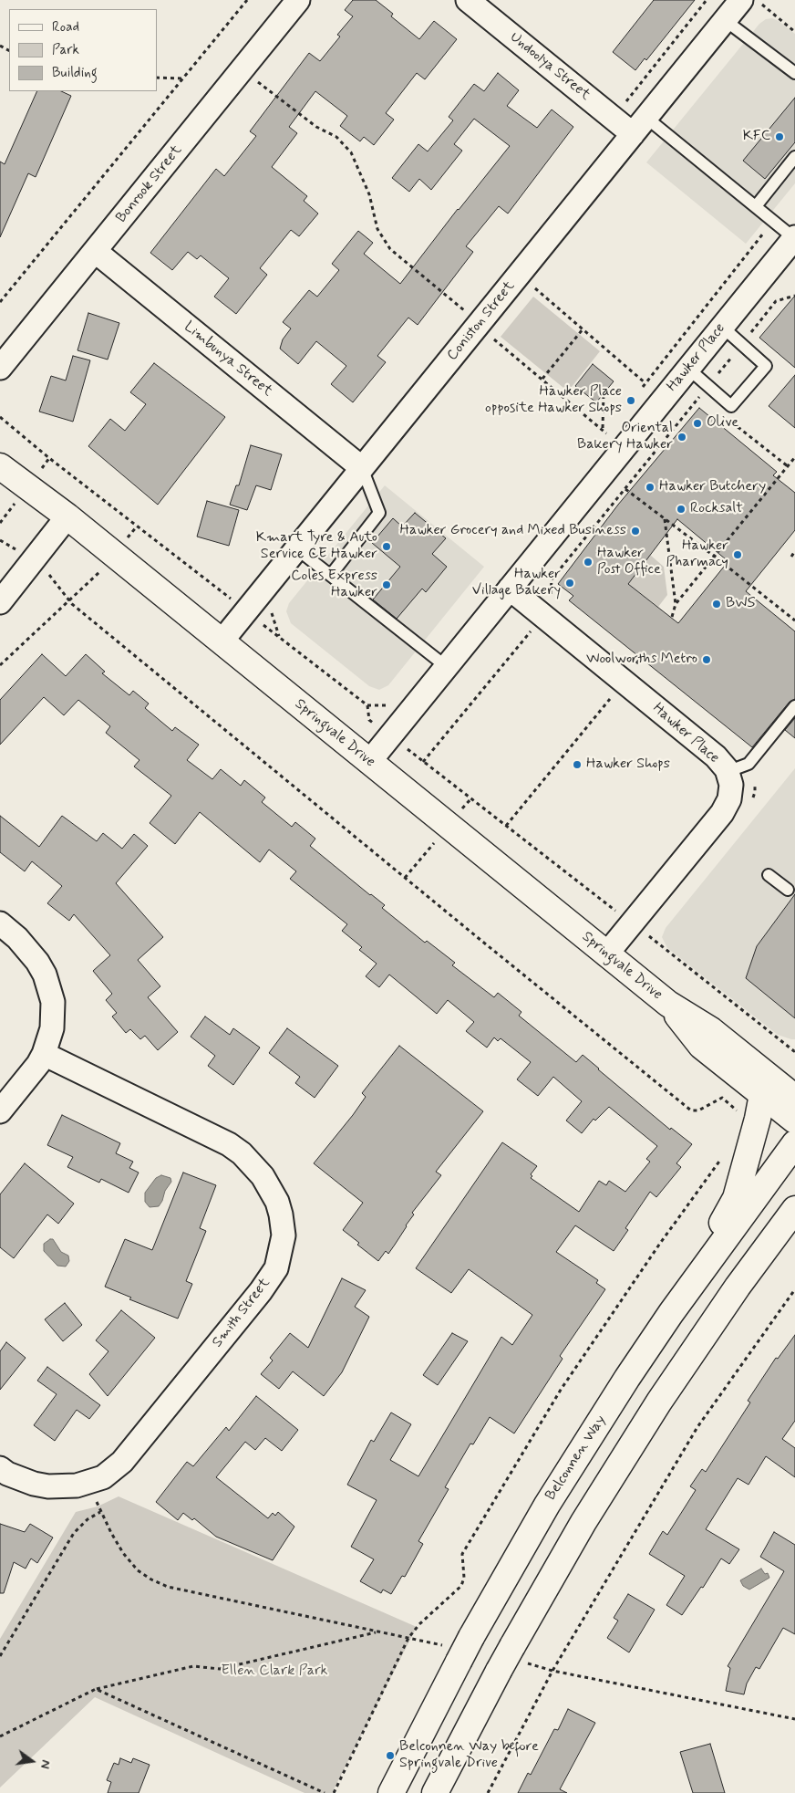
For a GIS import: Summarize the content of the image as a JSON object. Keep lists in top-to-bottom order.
{
  "streets": {
    "main road": ["Springvale Drive", "Belconnen Way"],
    "street": [
      "Undoolya Street",
      "Bonrook Street",
      "Coniston Street",
      "Hawker Place",
      "Limbunya Street",
      "Smith Street"
    ]
  },
  "crossings": [
    ["Undoolya Street", "Coniston Street"],
    ["Bonrook Street", "Limbunya Street"],
    ["Coniston Street", "Limbunya Street"],
    ["Coniston Street", "Springvale Drive"],
    ["Hawker Place", "Springvale Drive"]
  ],
  "parks": ["Ellen Clark Park"],
  "places": [
    "KFC",
    "Hawker Place opposite Hawker Shops",
    "Olive",
    "Oriental Bakery Hawker",
    "Hawker Butchery",
    "Rocksalt",
    "Hawker Grocery and Mixed Business",
    "Kmart Tyre & Auto Service CE Hawker",
    "Hawker Pharmacy",
    "Hawker Post Office",
    "Hawker Village Bakery",
    "Coles Express Hawker",
    "BWS",
    "Woolworths Metro",
    "Hawker Shops",
    "Belconnen Way before Springvale Drive"
  ],
  "legend": ["Road", "Park", "Building"],
  "north": "right"
}
